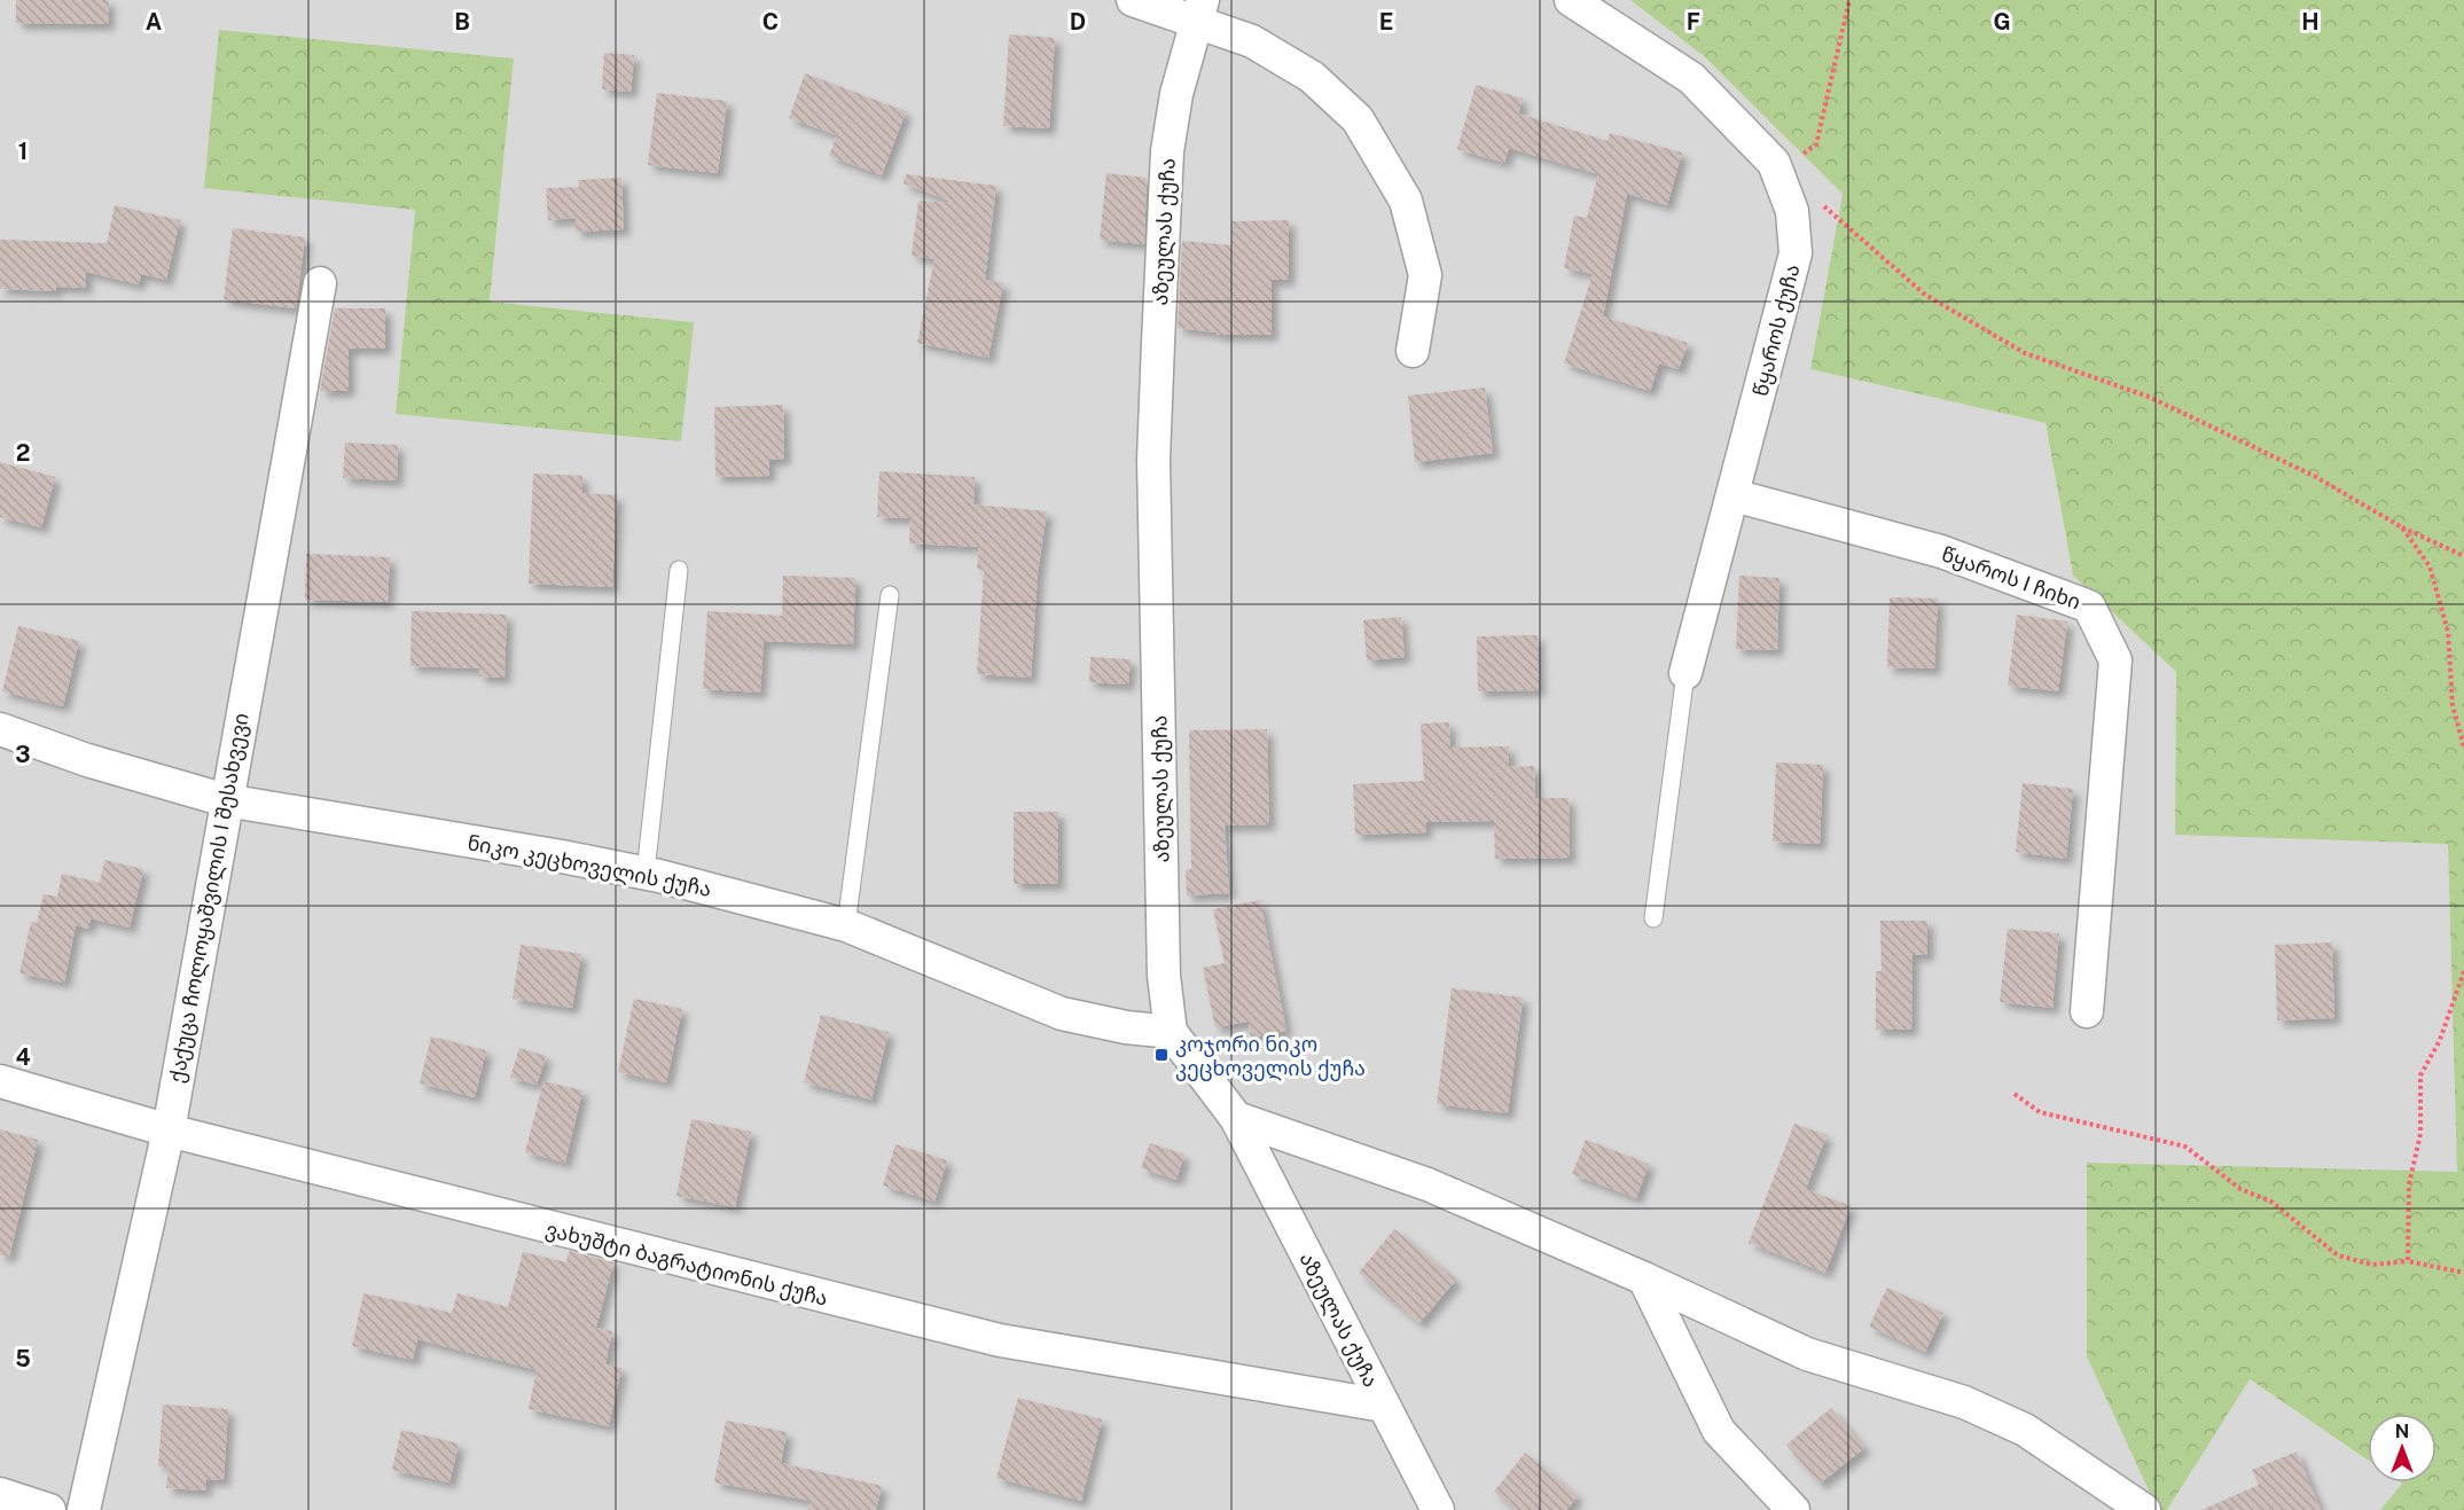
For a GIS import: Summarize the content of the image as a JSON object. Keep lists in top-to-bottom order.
{
  "streets": {
    "street": [
      "აზეულას ქუჩა",
      "წყაროს ქუჩა",
      "წყაროს I ჩიხი",
      "ნიკო კეცხოველის ქუჩა",
      "ქაქუცა ჩოლოყაშვილის I შესახვევი",
      "ვახუშტი ბაგრატიონის ქუჩა"
    ]
  },
  "crossings": [
    ["აზეულას ქუჩა", "ნიკო კეცხოველის ქუჩა"],
    ["აზეულას ქუჩა", "ვახუშტი ბაგრატიონის ქუჩა"],
    ["წყაროს ქუჩა", "წყაროს I ჩიხი"],
    ["ნიკო კეცხოველის ქუჩა", "ქაქუცა ჩოლოყაშვილის I შესახვევი"],
    ["ქაქუცა ჩოლოყაშვილის I შესახვევი", "ვახუშტი ბაგრატიონის ქუჩა"]
  ],
  "places": {
    "transit": ["კოჯორი ნიკო კეცხოველის ქუჩა"]
  },
  "north": "top",
  "grid": {
    "columns": [
      "A",
      "B",
      "C",
      "D",
      "E",
      "F",
      "G",
      "H"
    ],
    "rows": [
      "1",
      "2",
      "3",
      "4",
      "5"
    ]
  }
}
